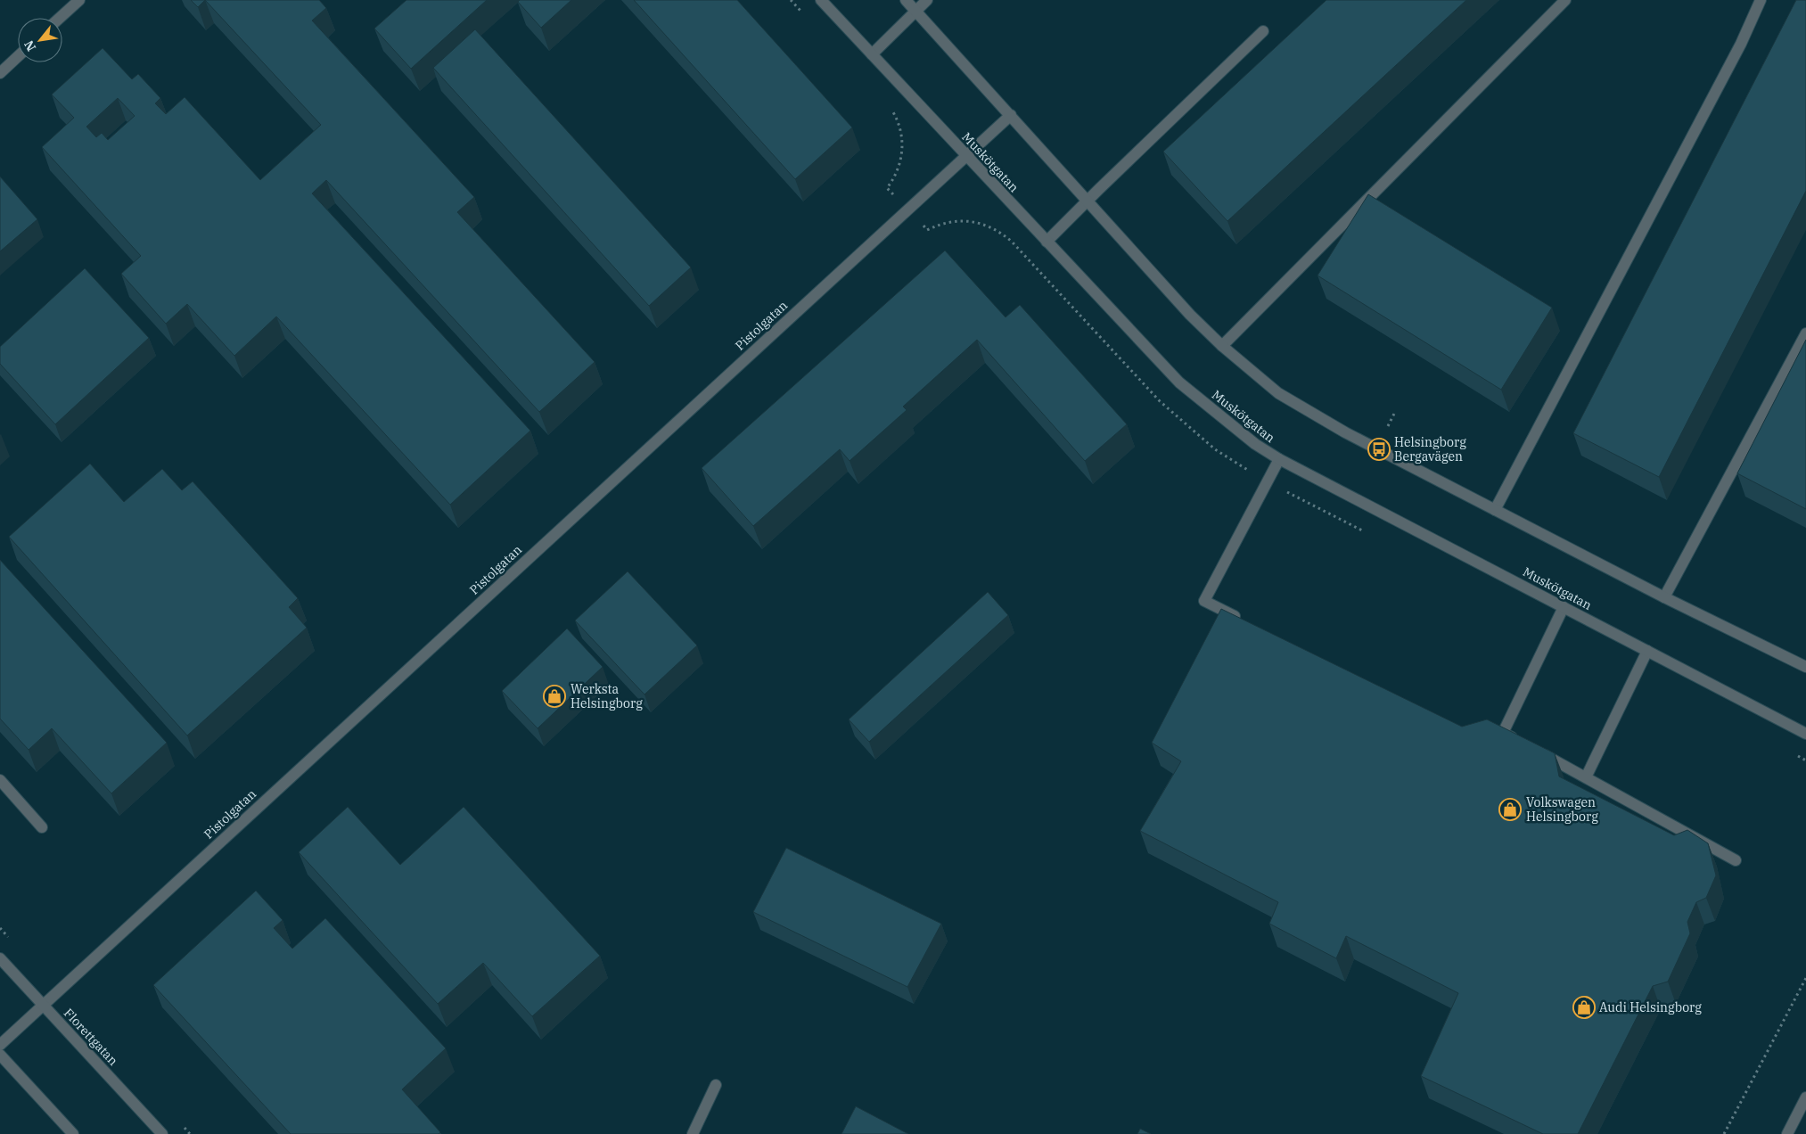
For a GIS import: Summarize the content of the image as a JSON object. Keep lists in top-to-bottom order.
{
  "streets": {
    "street": ["Muskötgatan", "Pistolgatan", "Florettgatan"]
  },
  "crossings": [
    ["Muskötgatan", "Pistolgatan"],
    ["Pistolgatan", "Florettgatan"]
  ],
  "places": {
    "bus stop": ["Helsingborg Bergavägen"],
    "shop": ["Werksta Helsingborg", "Volkswagen Helsingborg", "Audi Helsingborg"]
  },
  "north": "bottom left"
}
